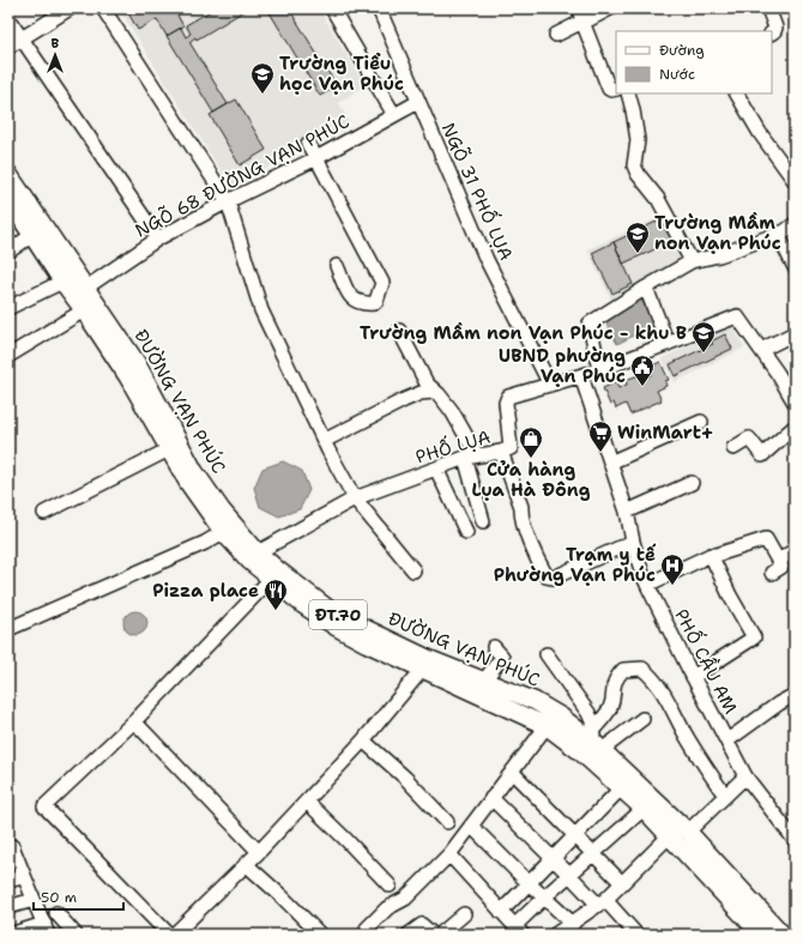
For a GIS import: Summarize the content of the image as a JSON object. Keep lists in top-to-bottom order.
{
  "streets": {
    "main road": ["ĐƯỜNG VẠN PHÚC", "ĐT.70"],
    "street": [
      "NGÕ 68 ĐƯỜNG VẠN PHÚC",
      "NGÕ 31 PHỐ LỤA",
      "PHỐ LỤA",
      "PHỐ CẦU AM"
    ]
  },
  "crossings": [
    ["NGÕ 68 ĐƯỜNG VẠN PHÚC", "NGÕ 31 PHỐ LỤA"],
    ["NGÕ 68 ĐƯỜNG VẠN PHÚC", "ĐƯỜNG VẠN PHÚC"],
    ["NGÕ 31 PHỐ LỤA", "PHỐ LỤA"],
    ["ĐƯỜNG VẠN PHÚC", "PHỐ LỤA"],
    ["PHỐ LỤA", "PHỐ CẦU AM"]
  ],
  "places": {
    "school or university": ["Trường Tiểu học Vạn Phúc", "Trường Mầm non Vạn Phúc", "Trường Mầm non Vạn Phúc - khu B"],
    "public building": ["UBND phường Vạn Phúc"],
    "supermarket": ["WinMart+"],
    "shop": ["Cửa hàng Lụa Hà Đông"],
    "hospital": ["Trạm y tế Phường Vạn Phúc"],
    "restaurant": ["Pizza place"]
  },
  "legend": ["Đường", "Nước"],
  "scale_bar": "50 m",
  "north": "top"
}
